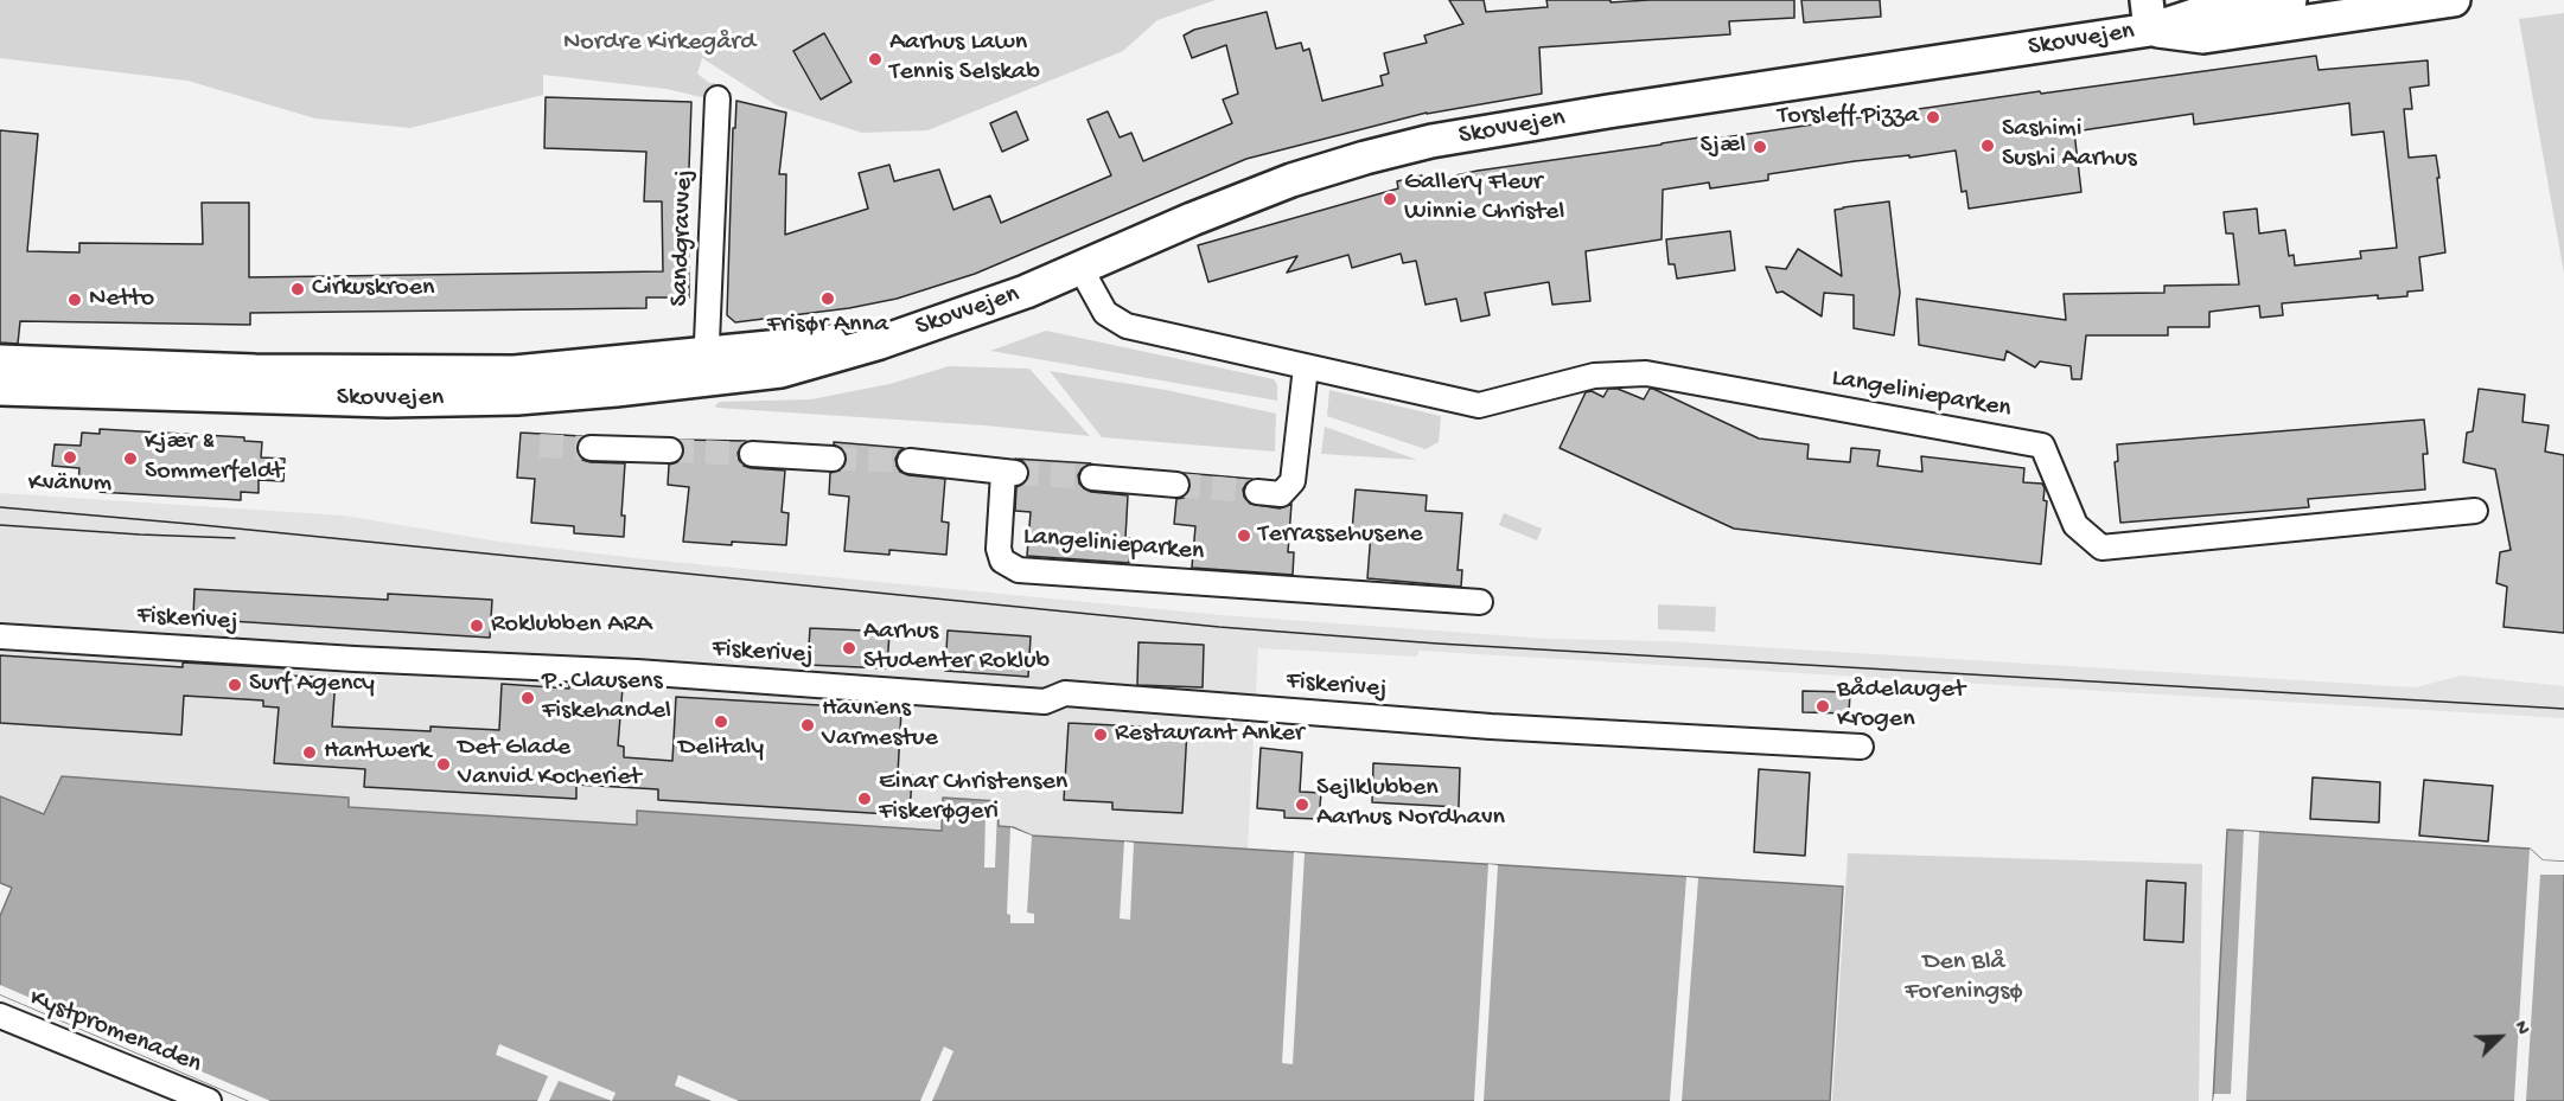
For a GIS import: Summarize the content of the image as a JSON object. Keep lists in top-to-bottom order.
{
  "streets": {
    "street": [
      "Skovvejen",
      "Sandgravvej",
      "Langelinieparken",
      "Fiskerivej",
      "Kystpromenaden"
    ]
  },
  "crossings": [
    ["Skovvejen", "Sandgravvej"],
    ["Skovvejen", "Langelinieparken"]
  ],
  "parks": ["Nordre Kirkegård", "Den Blå Foreningsø"],
  "places": [
    "Aarhus Lawn Tennis Selskab",
    "Torsleff Pizza",
    "Sashimi Sushi Aarhus",
    "Sjæl",
    "Gallery Fleur Winnie Christel",
    "Cirkuskroen",
    "Frisør Anna",
    "Netto",
    "Kvänum",
    "Kjær & Sommerfeldt",
    "Terrassehusene",
    "Roklubben ARA",
    "Aarhus Studenter Roklub",
    "Surf Agency",
    "P. Clausens Fiskehandel",
    "Bådelauget Krogen",
    "Delitaly",
    "Havnens Varmestue",
    "Restaurant Anker",
    "Hantwerk",
    "Det Glade Vanvid Kocheriet",
    "Einar Christensen Fiskerøgeri",
    "Sejlklubben Aarhus Nordhavn"
  ],
  "north": "top right"
}
